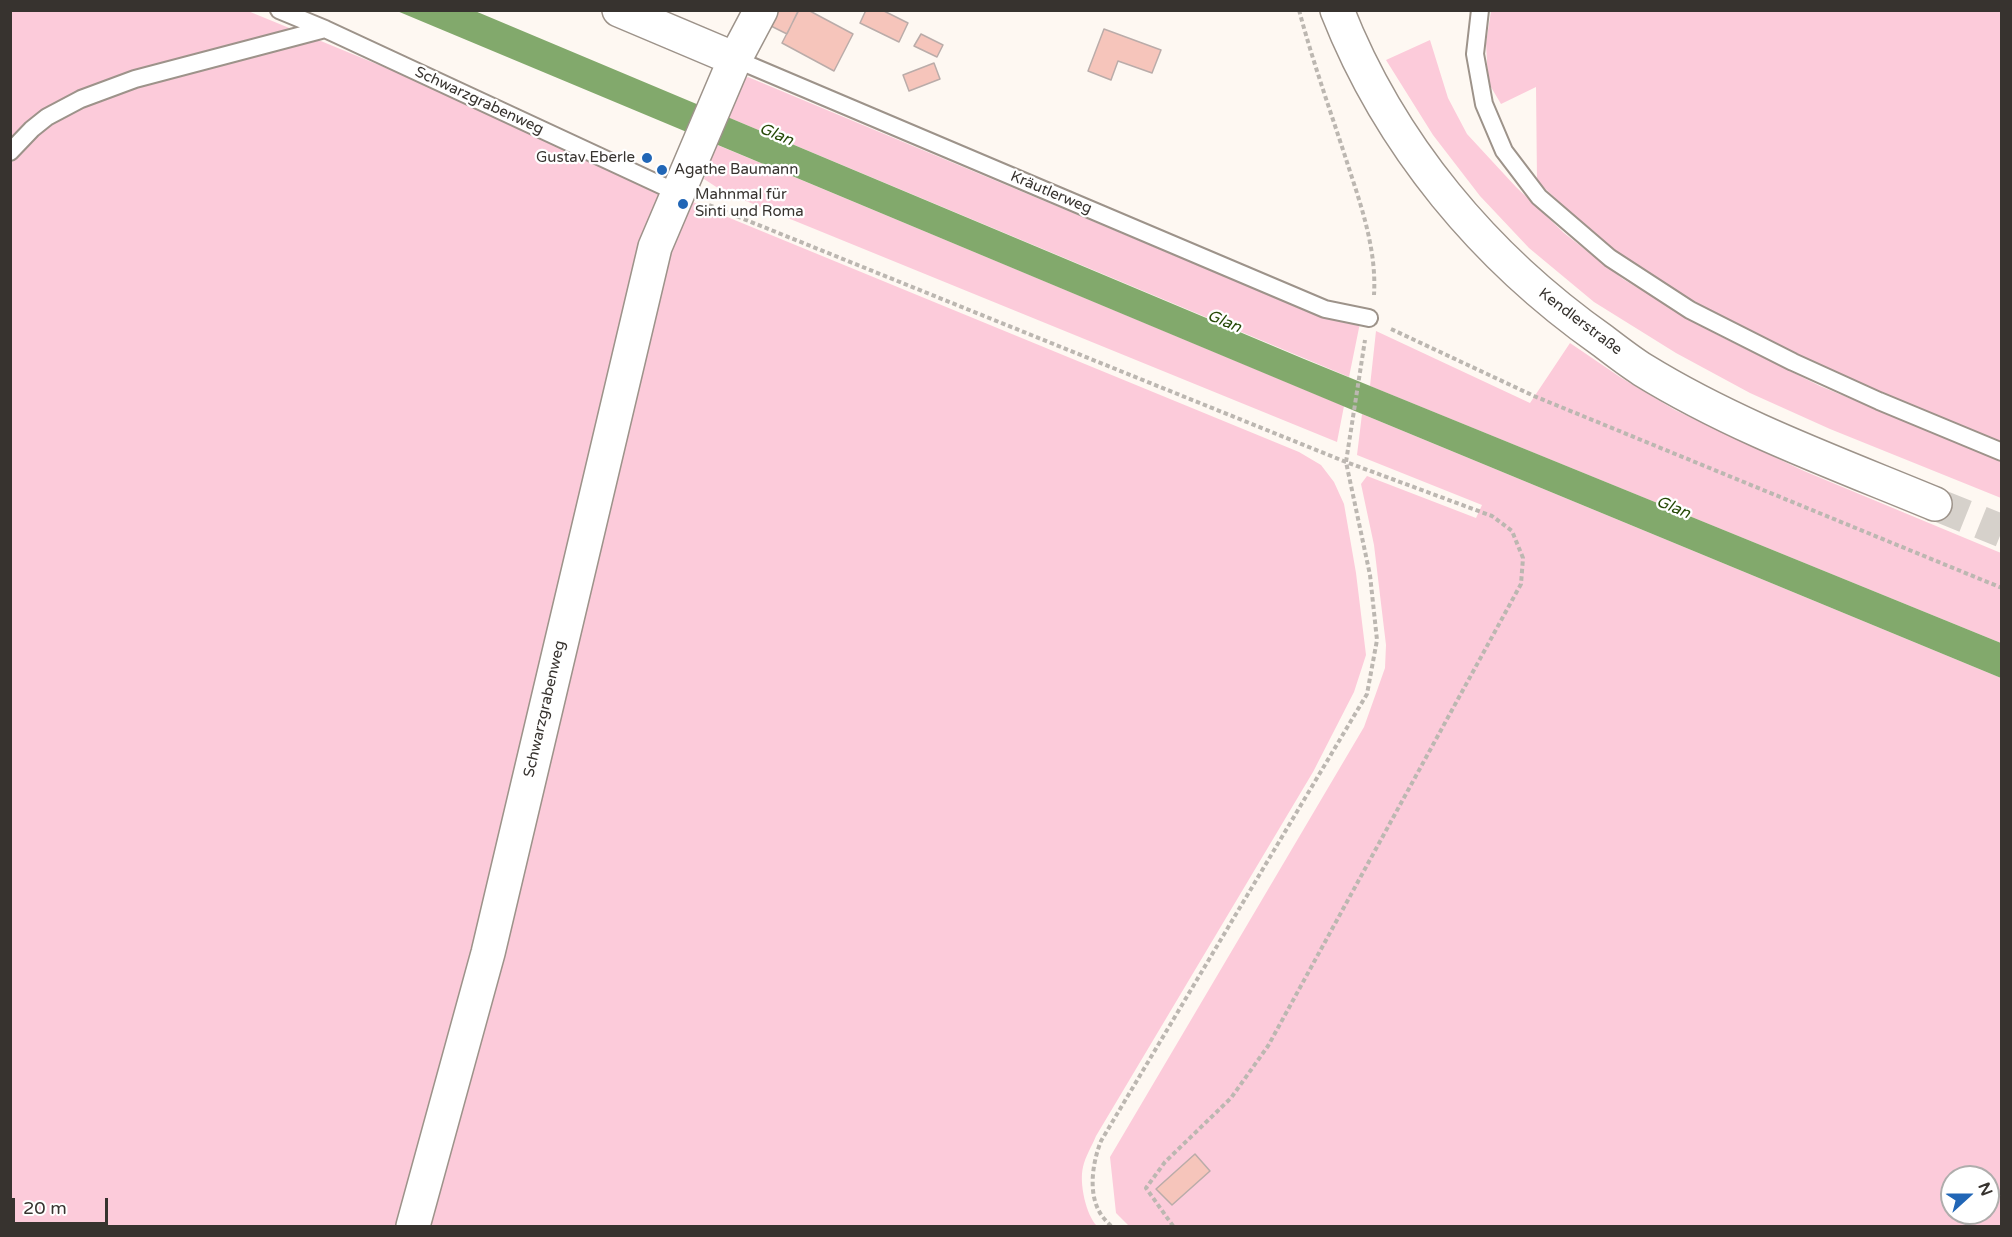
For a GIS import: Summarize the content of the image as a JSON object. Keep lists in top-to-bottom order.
{
  "streets": {
    "street": ["Schwarzgrabenweg", "Kräutlerweg", "Kendlerstraße"]
  },
  "water": ["Glan"],
  "places": ["Gustav Eberle", "Agathe Baumann", "Mahnmal für Sinti und Roma"],
  "scale_bar": "20 m",
  "north": "right"
}
